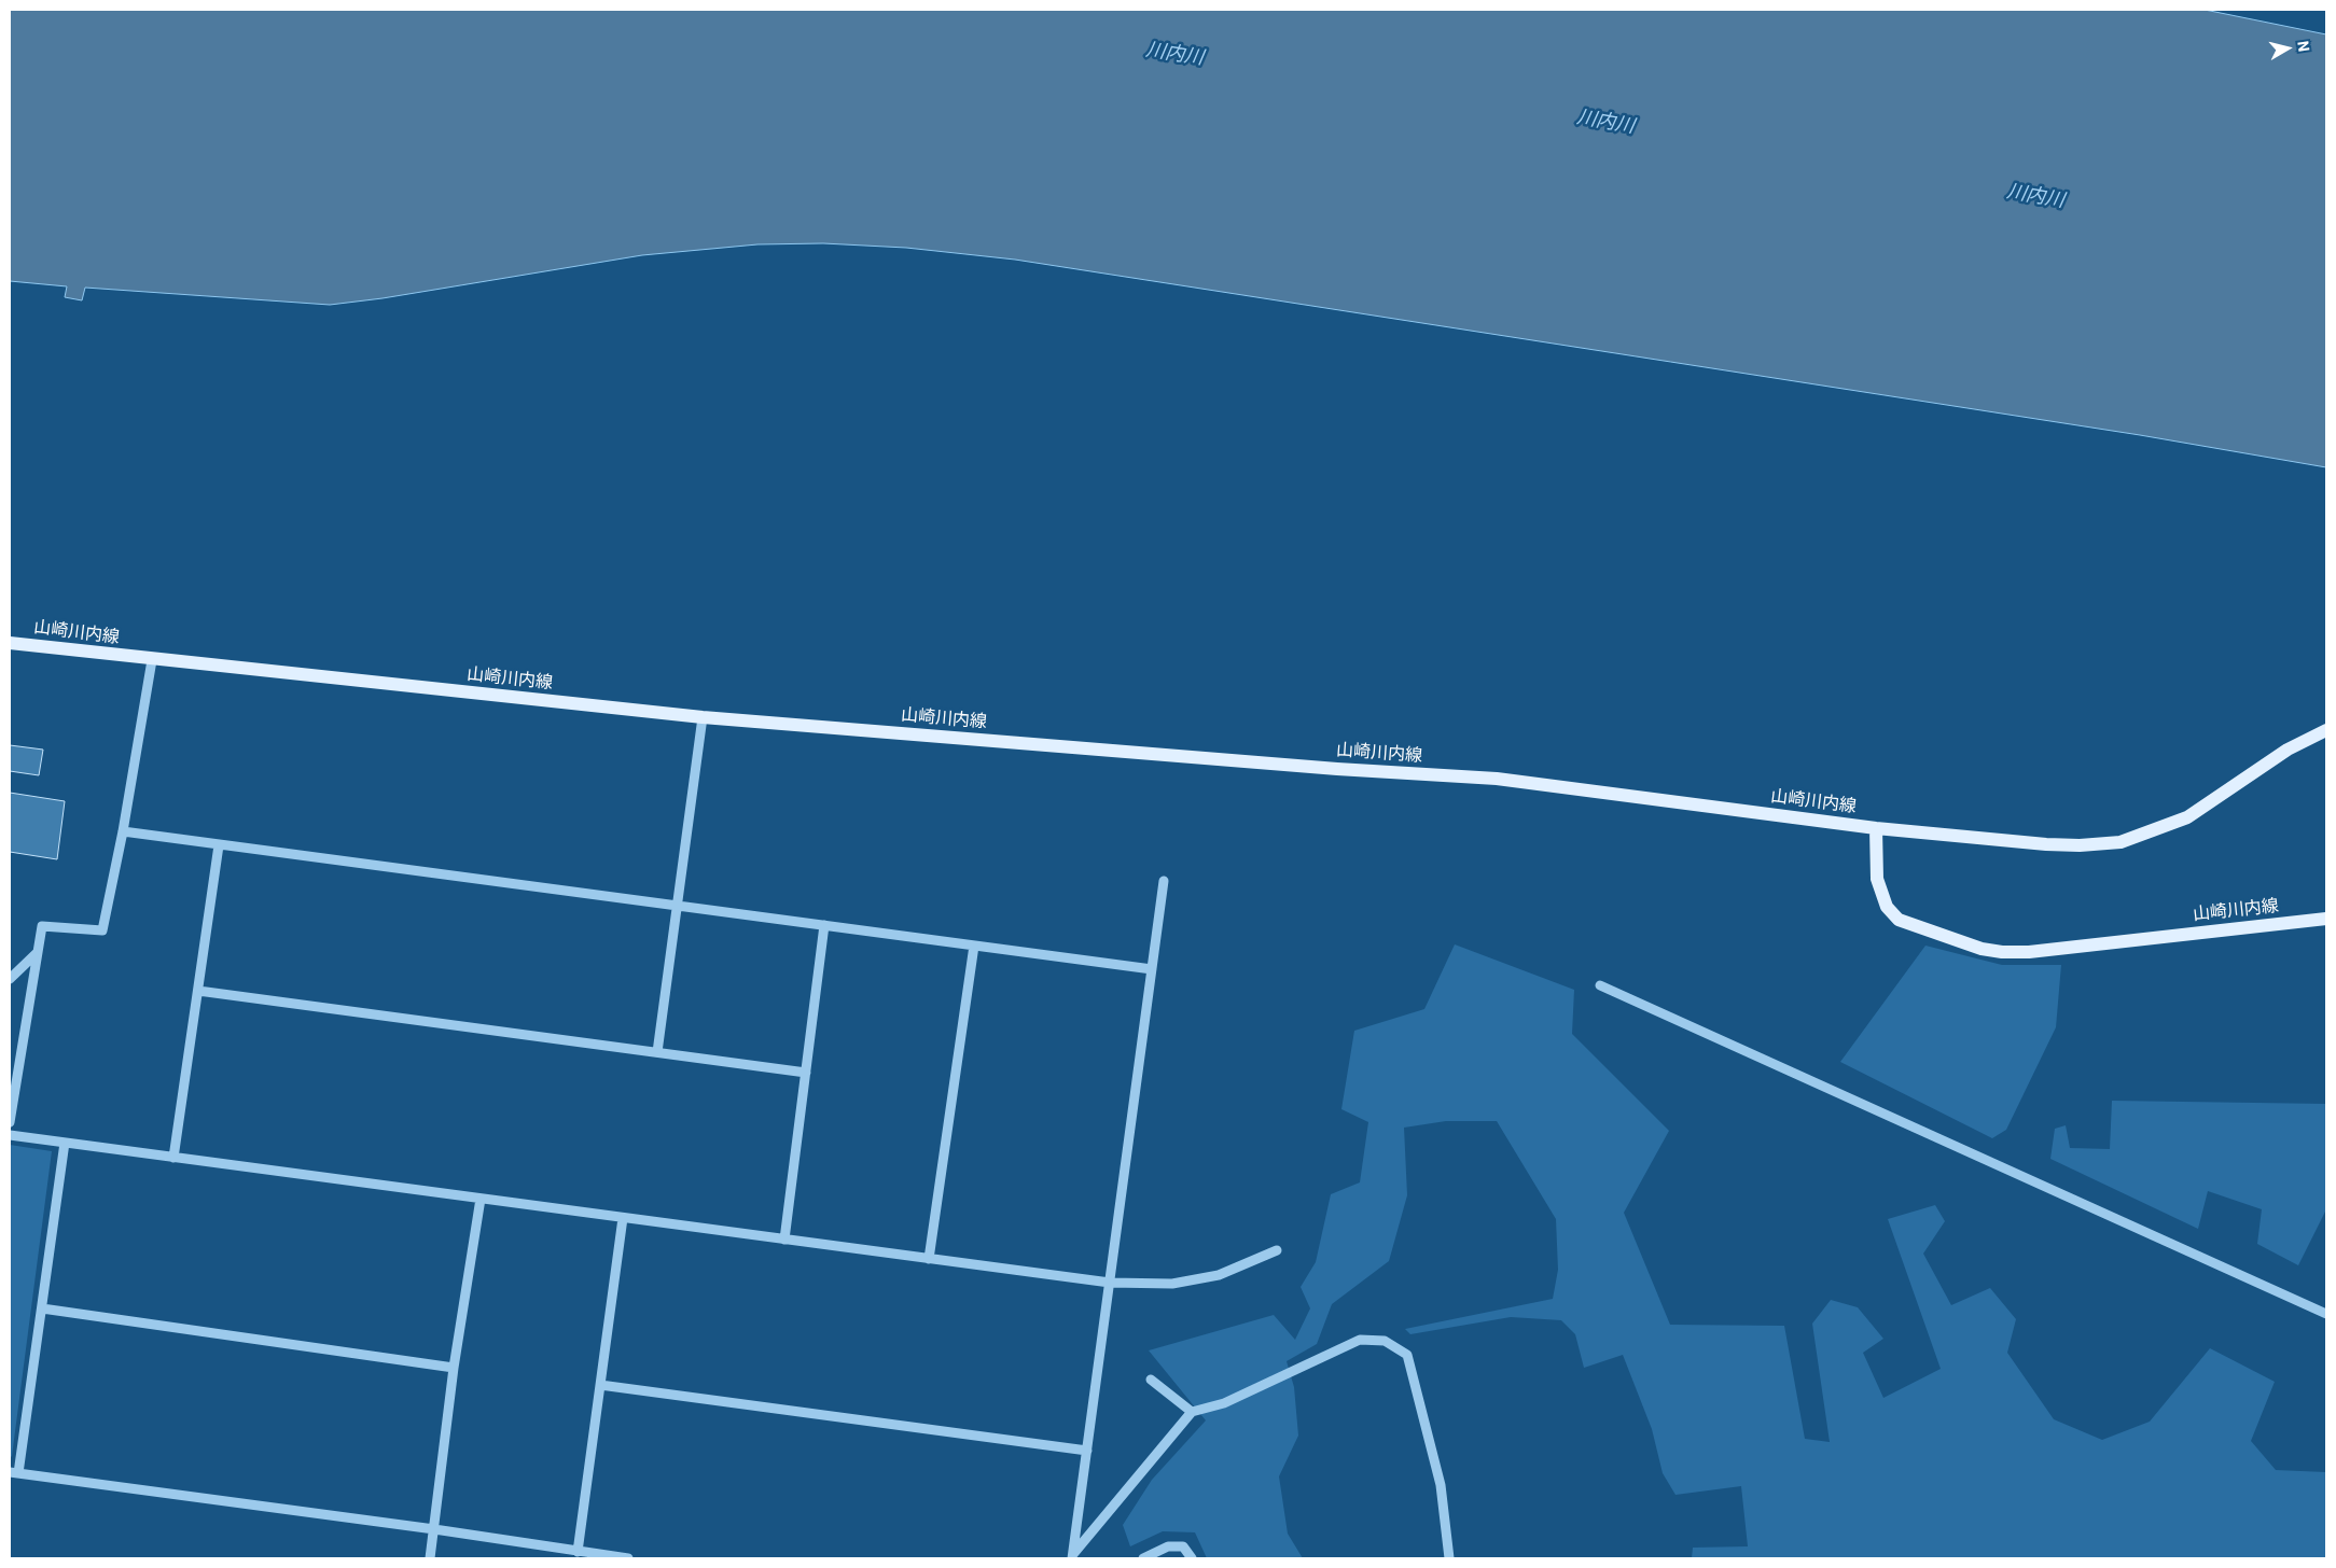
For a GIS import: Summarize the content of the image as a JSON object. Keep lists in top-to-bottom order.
{
  "streets": {
    "main road": ["山崎川内線"]
  },
  "water": ["川内川"],
  "north": "right"
}
